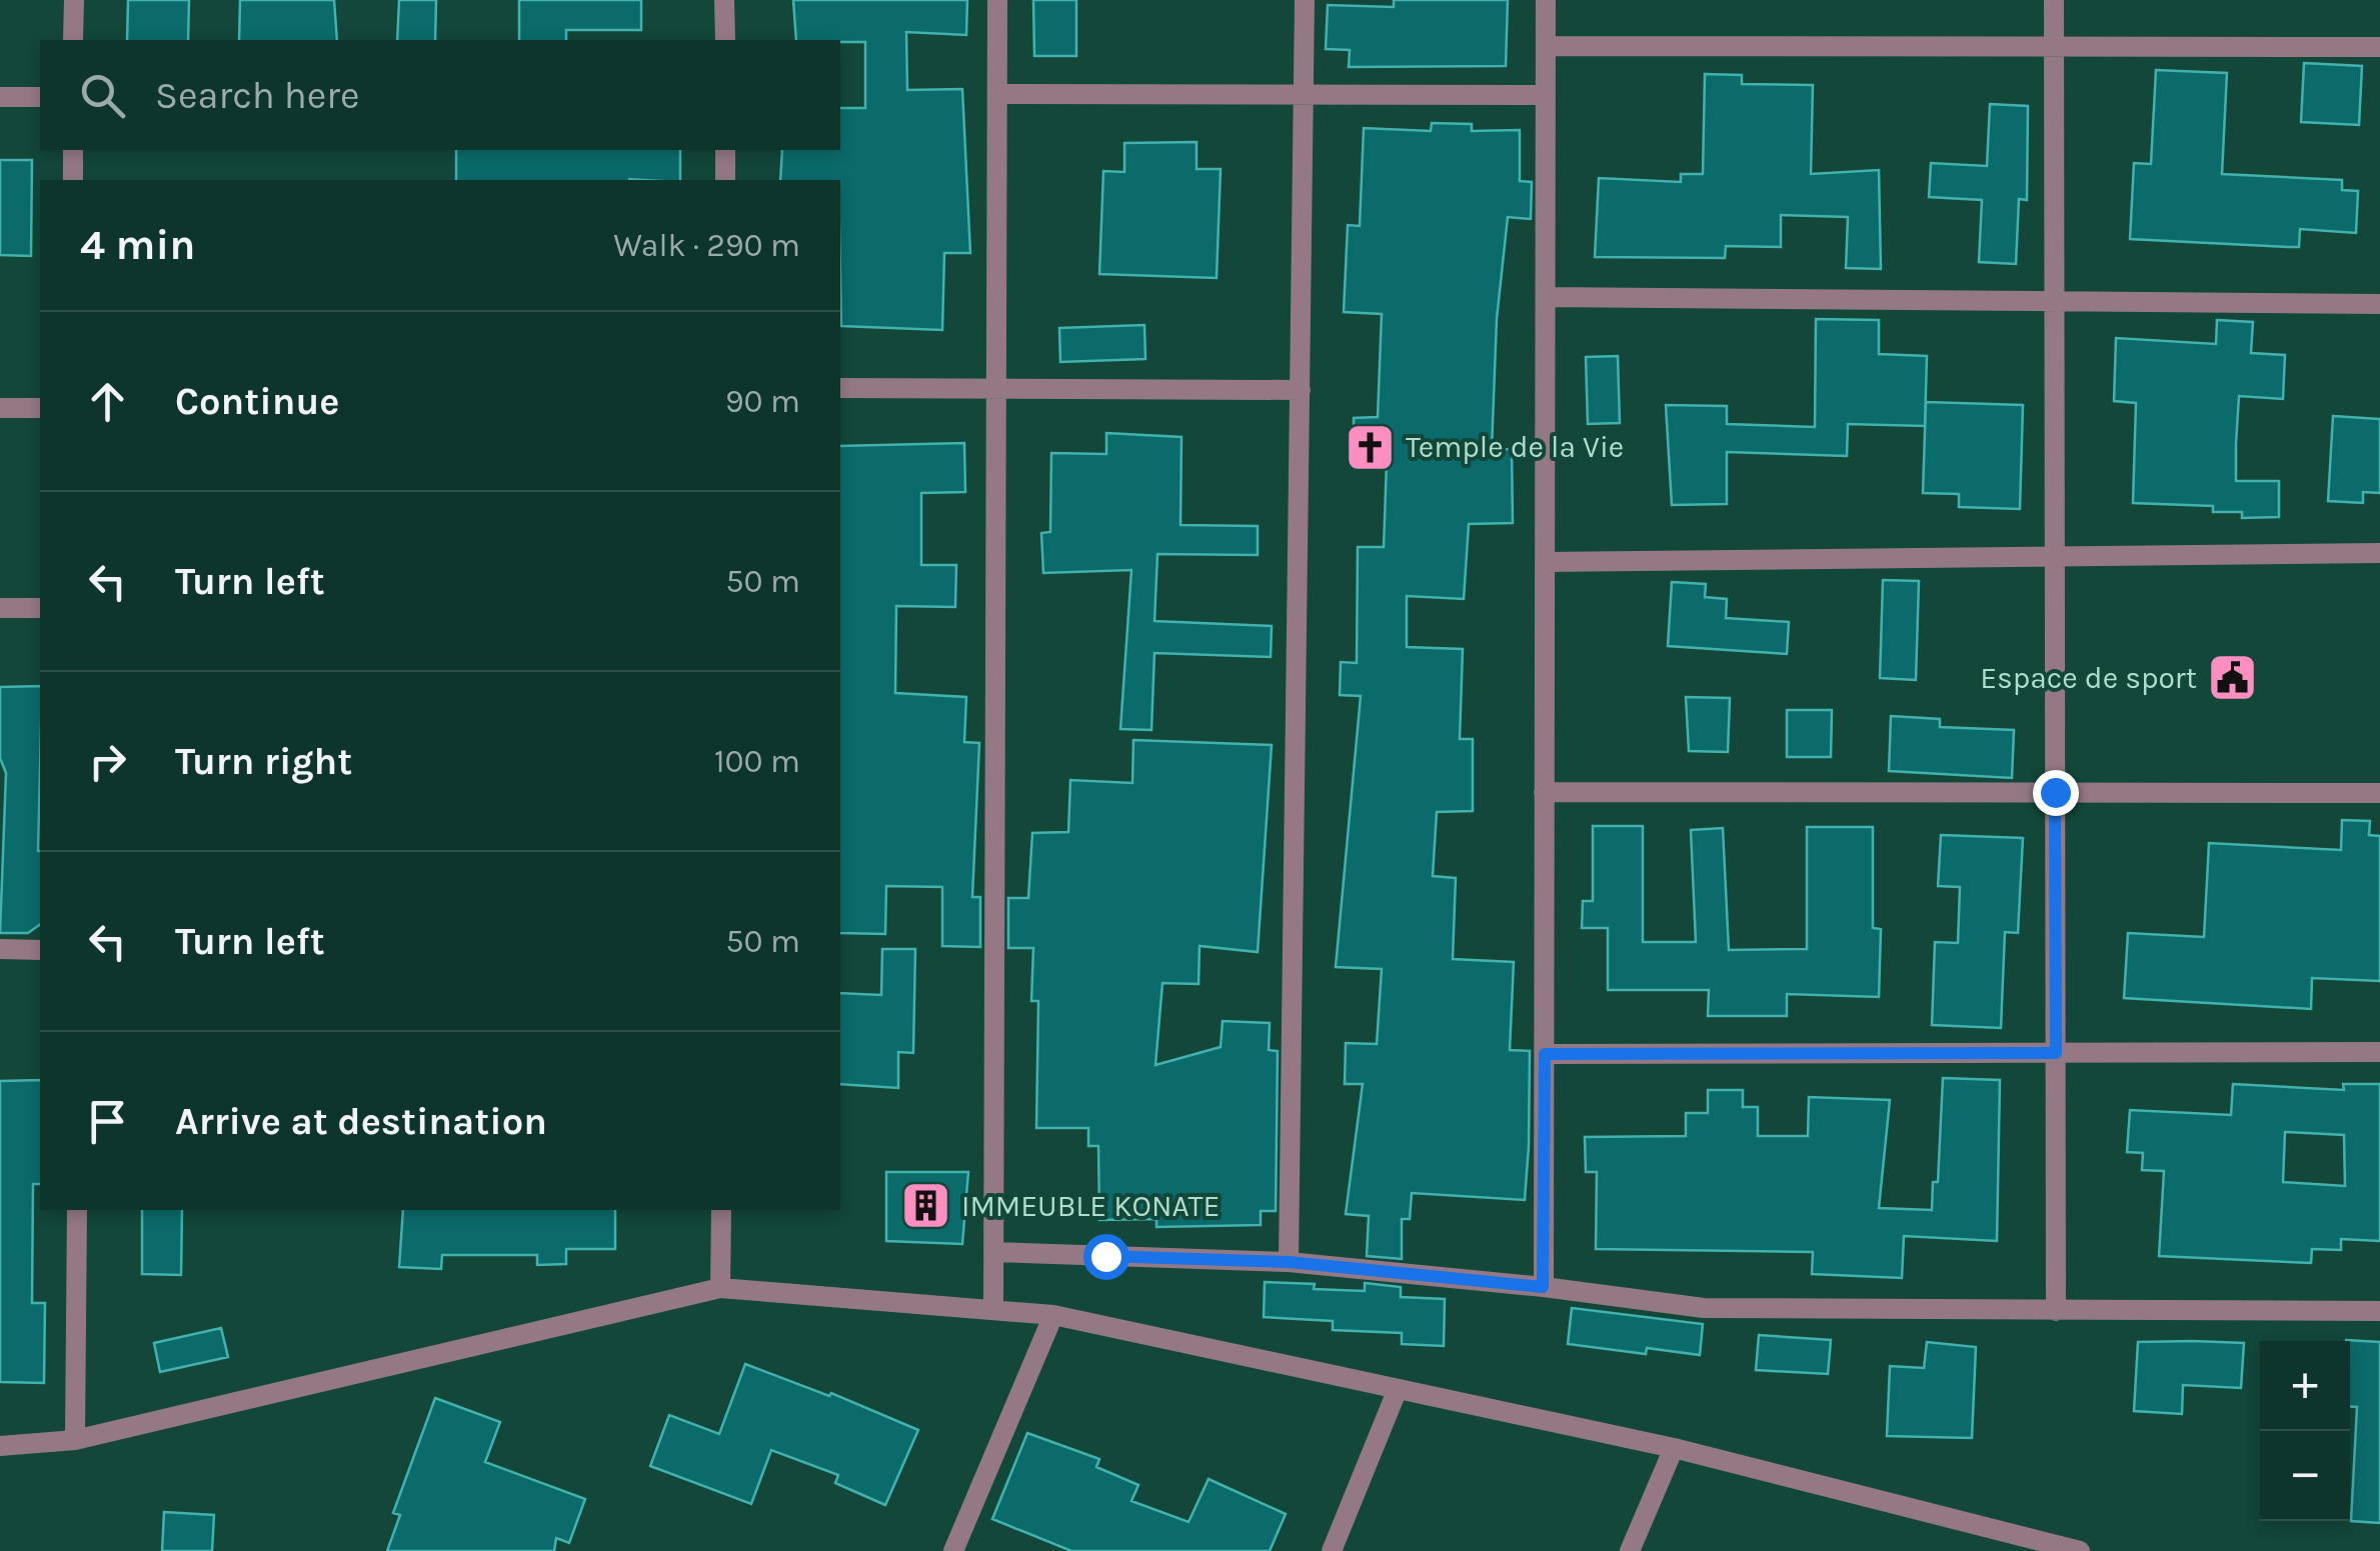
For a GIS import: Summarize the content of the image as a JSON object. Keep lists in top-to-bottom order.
{
  "places": {
    "church": ["Temple de la Vie"],
    "public building": ["Espace de sport"],
    "building": ["IMMEUBLE KONATE"]
  },
  "page": {
    "search": "Search here",
    "heading": ["4 min", "Walk · 290 m"],
    "list": [
      ["Continue", "90 m"],
      ["Turn left", "50 m"],
      ["Turn right", "100 m"],
      ["Turn left", "50 m"],
      "Arrive at destination"
    ],
    "map_buttons": ["+", "−"]
  }
}
